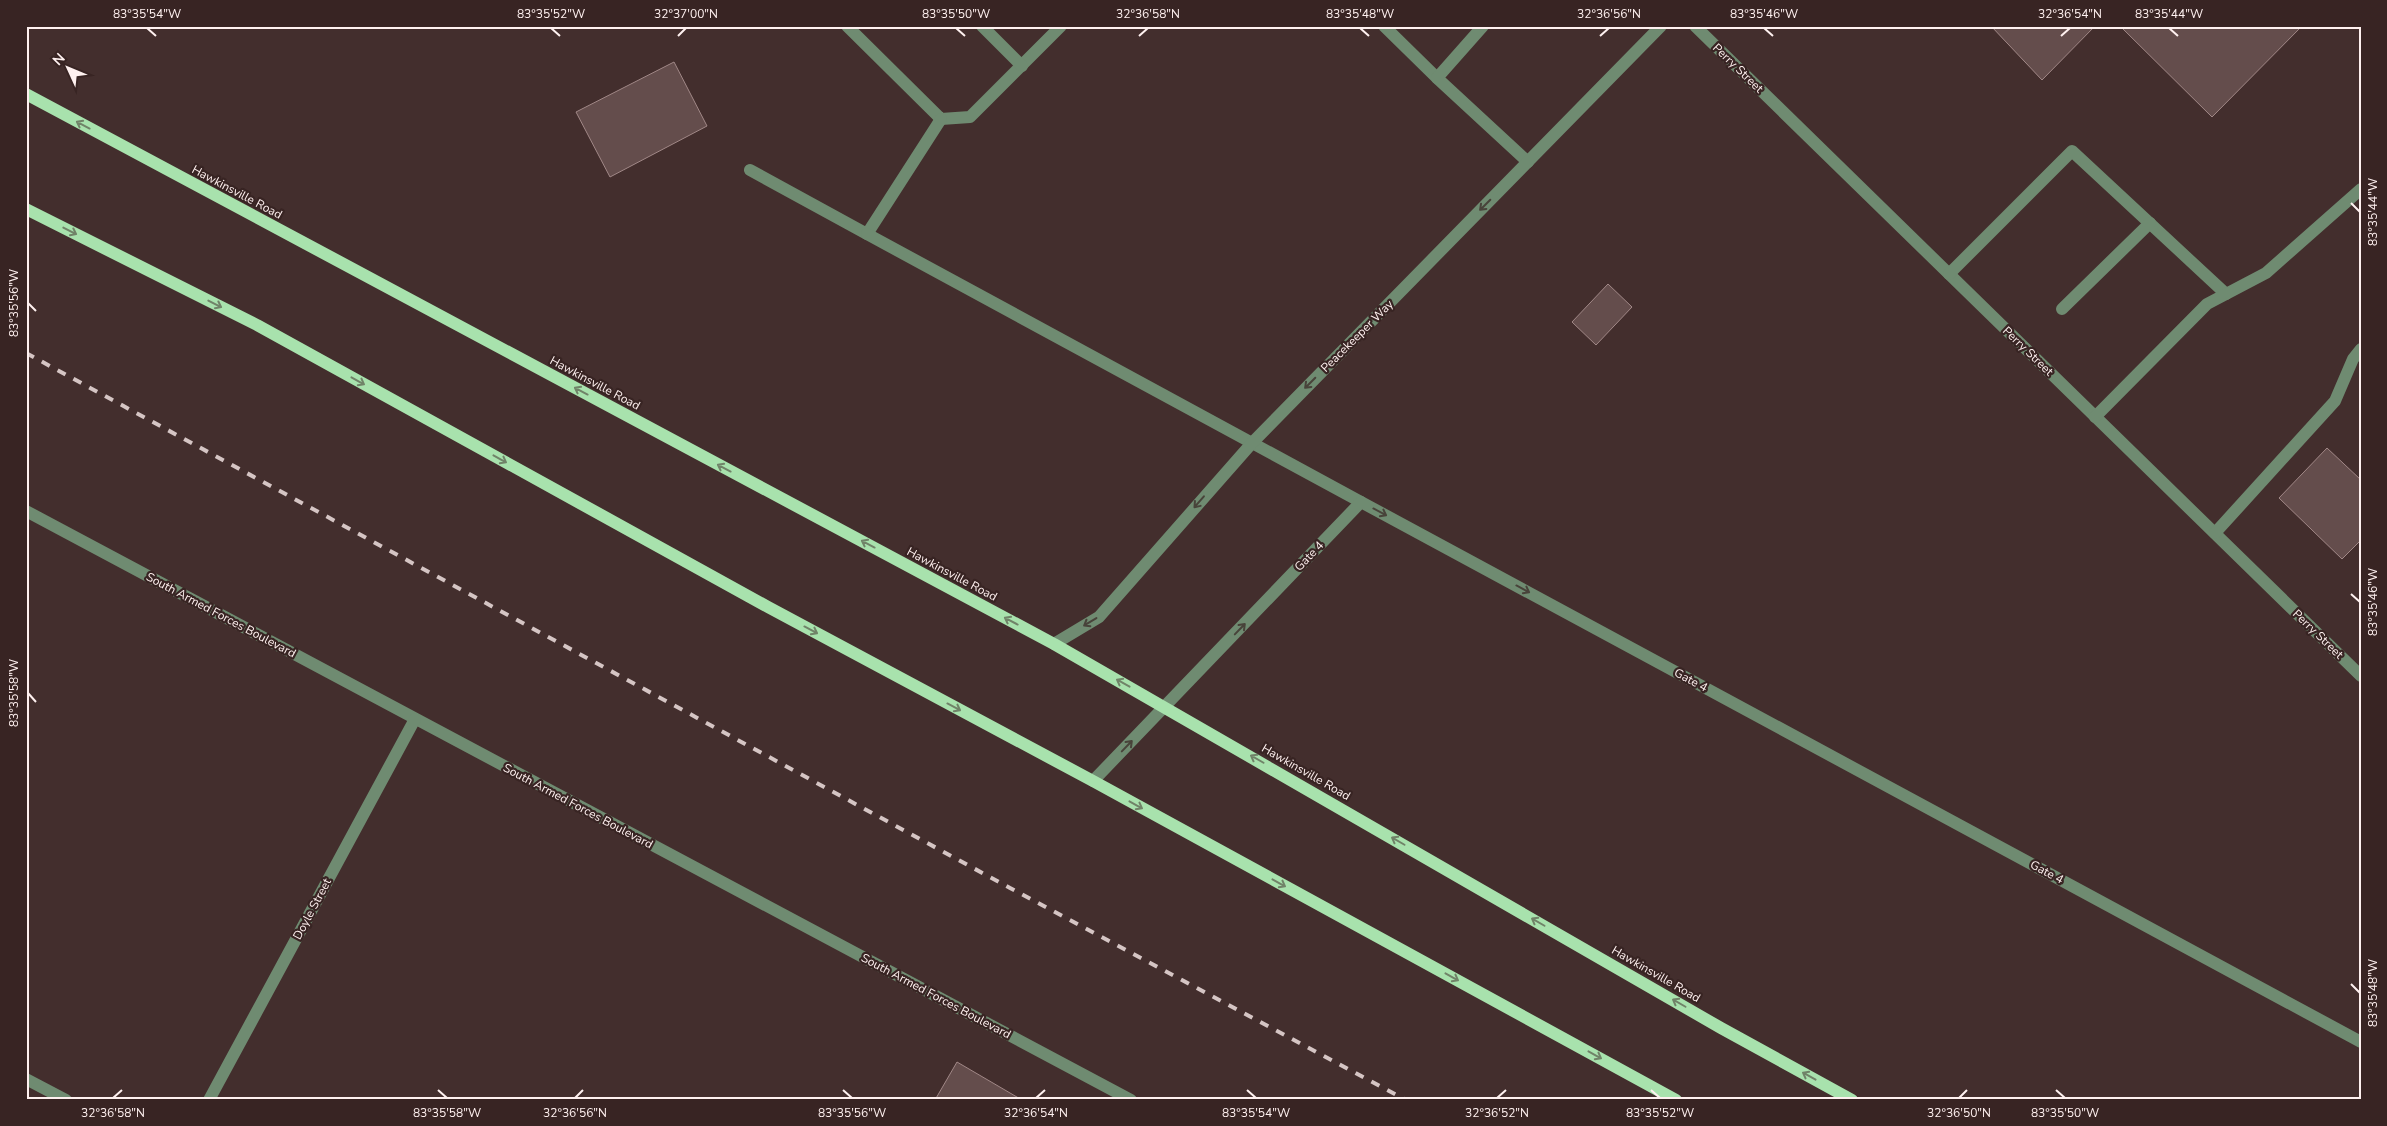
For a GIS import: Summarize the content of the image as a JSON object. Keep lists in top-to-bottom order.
{
  "streets": {
    "main road": ["Hawkinsville Road"],
    "street": [
      "Perry Street",
      "Peacekeeper Way",
      "Gate 4",
      "South Armed Forces Boulevard",
      "Doyle Street"
    ]
  },
  "crossings": [
    ["Hawkinsville Road", "Peacekeeper Way"],
    ["Hawkinsville Road", "Gate 4"],
    ["South Armed Forces Boulevard", "Doyle Street"]
  ],
  "one_way": ["Peacekeeper Way", "Gate 4"],
  "north": "top left",
  "coordinates": [
    "83°35'54\"W",
    "83°35'52\"W",
    "32°37'00\"N",
    "83°35'50\"W",
    "32°36'58\"N",
    "83°35'48\"W",
    "32°36'56\"N",
    "83°35'46\"W",
    "32°36'54\"N",
    "83°35'44\"W",
    "83°35'56\"W",
    "83°35'58\"W",
    "32°36'52\"N",
    "32°36'50\"N"
  ]
}
